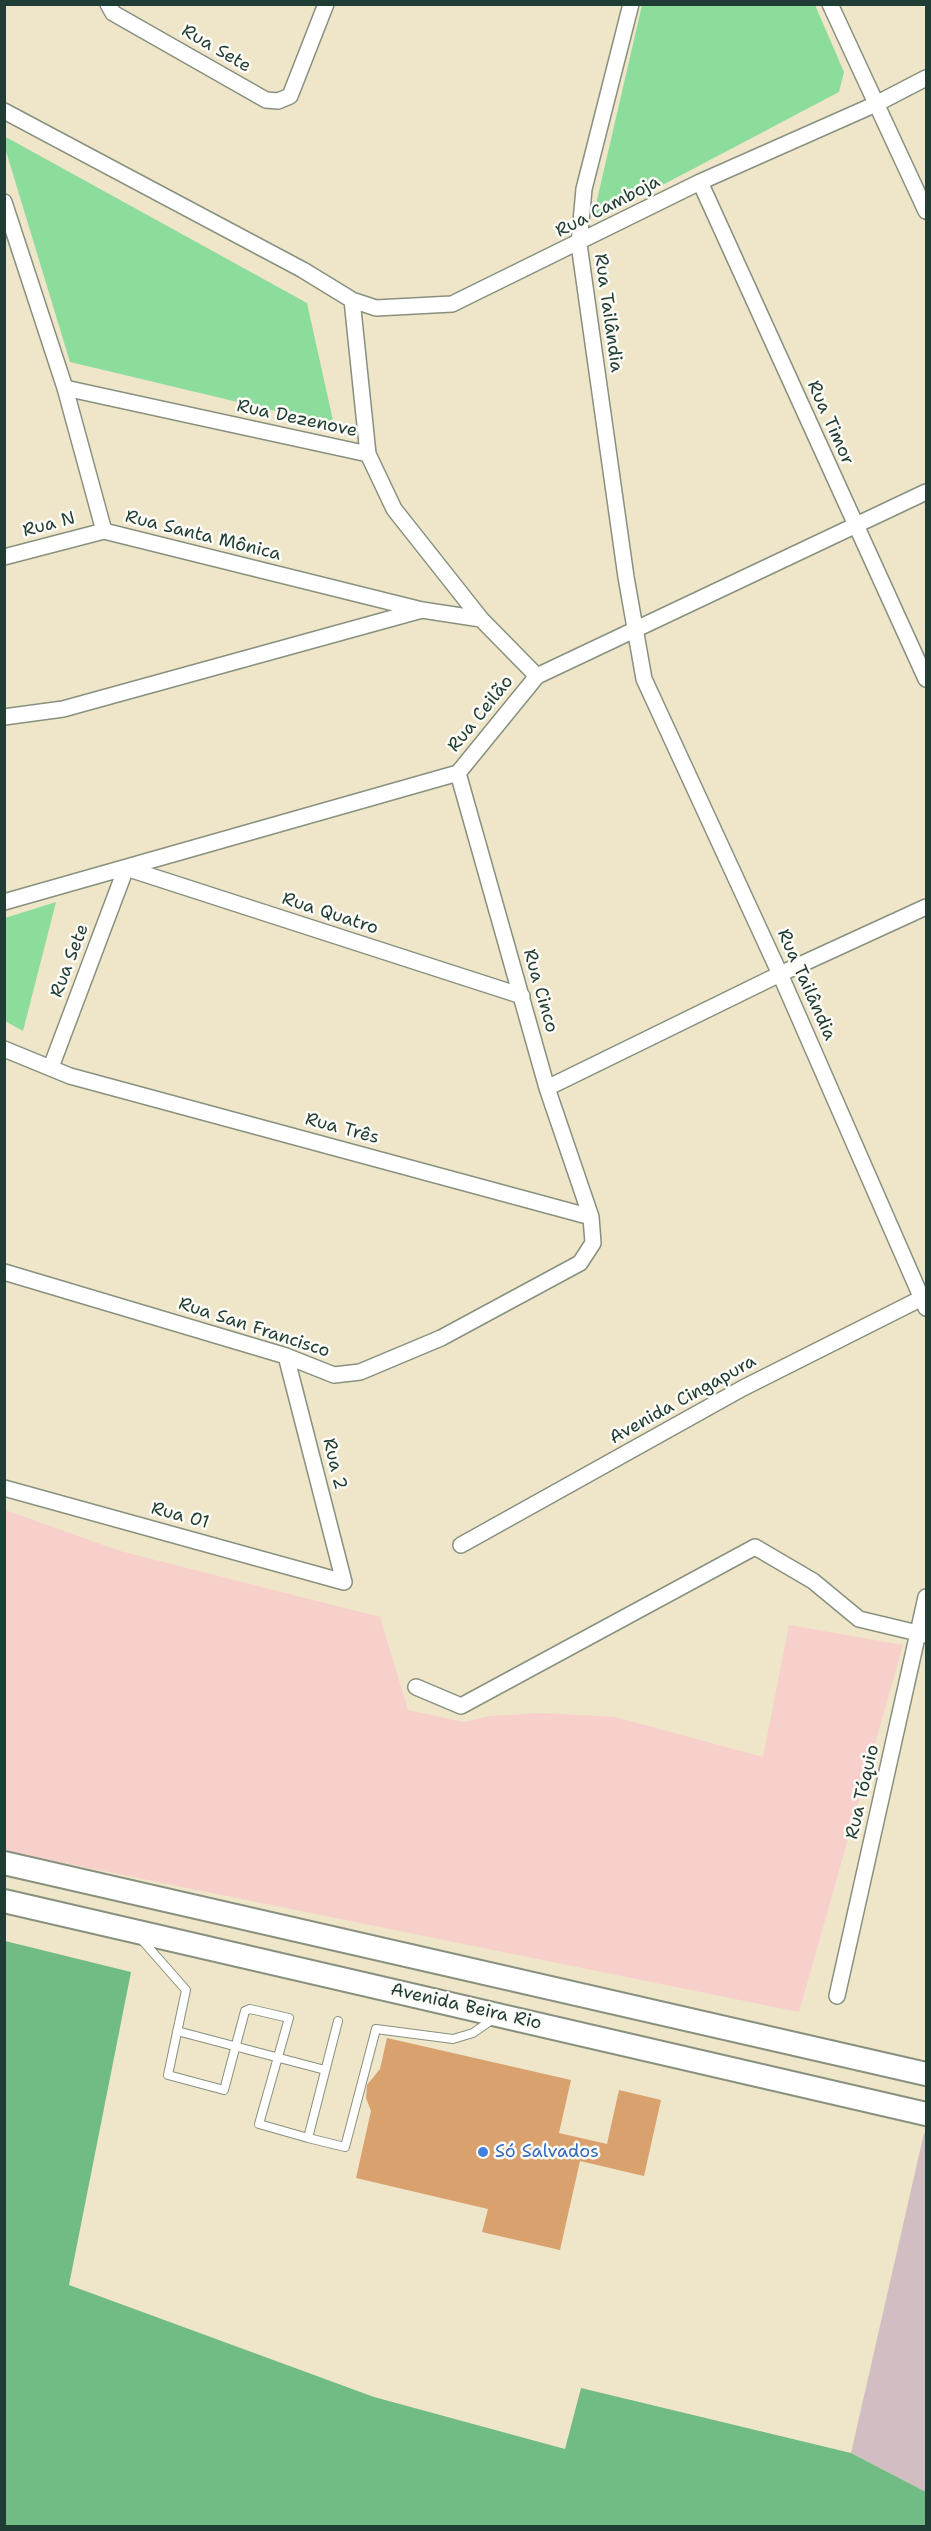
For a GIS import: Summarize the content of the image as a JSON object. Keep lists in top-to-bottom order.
{
  "streets": {
    "main road": ["Avenida Beira Rio"],
    "street": [
      "Rua Sete",
      "Rua Camboja",
      "Rua Tailândia",
      "Rua Dezenove",
      "Rua Timor",
      "Rua N",
      "Rua Santa Mônica",
      "Rua Ceilão",
      "Rua Quatro",
      "Rua Cinco",
      "Rua Três",
      "Rua San Francisco",
      "Avenida Cingapura",
      "Rua 2",
      "Rua 01",
      "Rua Tóquio"
    ]
  },
  "crossings": [
    ["Rua Sete", "Rua Ceilão"],
    ["Rua Sete", "Rua Quatro"],
    ["Rua Sete", "Rua Três"],
    ["Rua Camboja", "Rua Tailândia"],
    ["Rua Camboja", "Rua Dezenove"],
    ["Rua Camboja", "Rua Timor"],
    ["Rua Tailândia", "Rua Ceilão"],
    ["Rua Tailândia", "Avenida Cingapura"],
    ["Rua Dezenove", "Rua Santa Mônica"],
    ["Rua Timor", "Rua Ceilão"],
    ["Rua N", "Rua Santa Mônica"],
    ["Rua Ceilão", "Rua Quatro"],
    ["Rua Ceilão", "Rua Cinco"],
    ["Rua Quatro", "Rua Cinco"],
    ["Rua Cinco", "Rua Três"],
    ["Rua Cinco", "Rua San Francisco"],
    ["Rua Três", "Rua San Francisco"],
    ["Rua San Francisco", "Rua 2"],
    ["Rua 2", "Rua 01"]
  ],
  "places": ["Só Salvados"]
}
